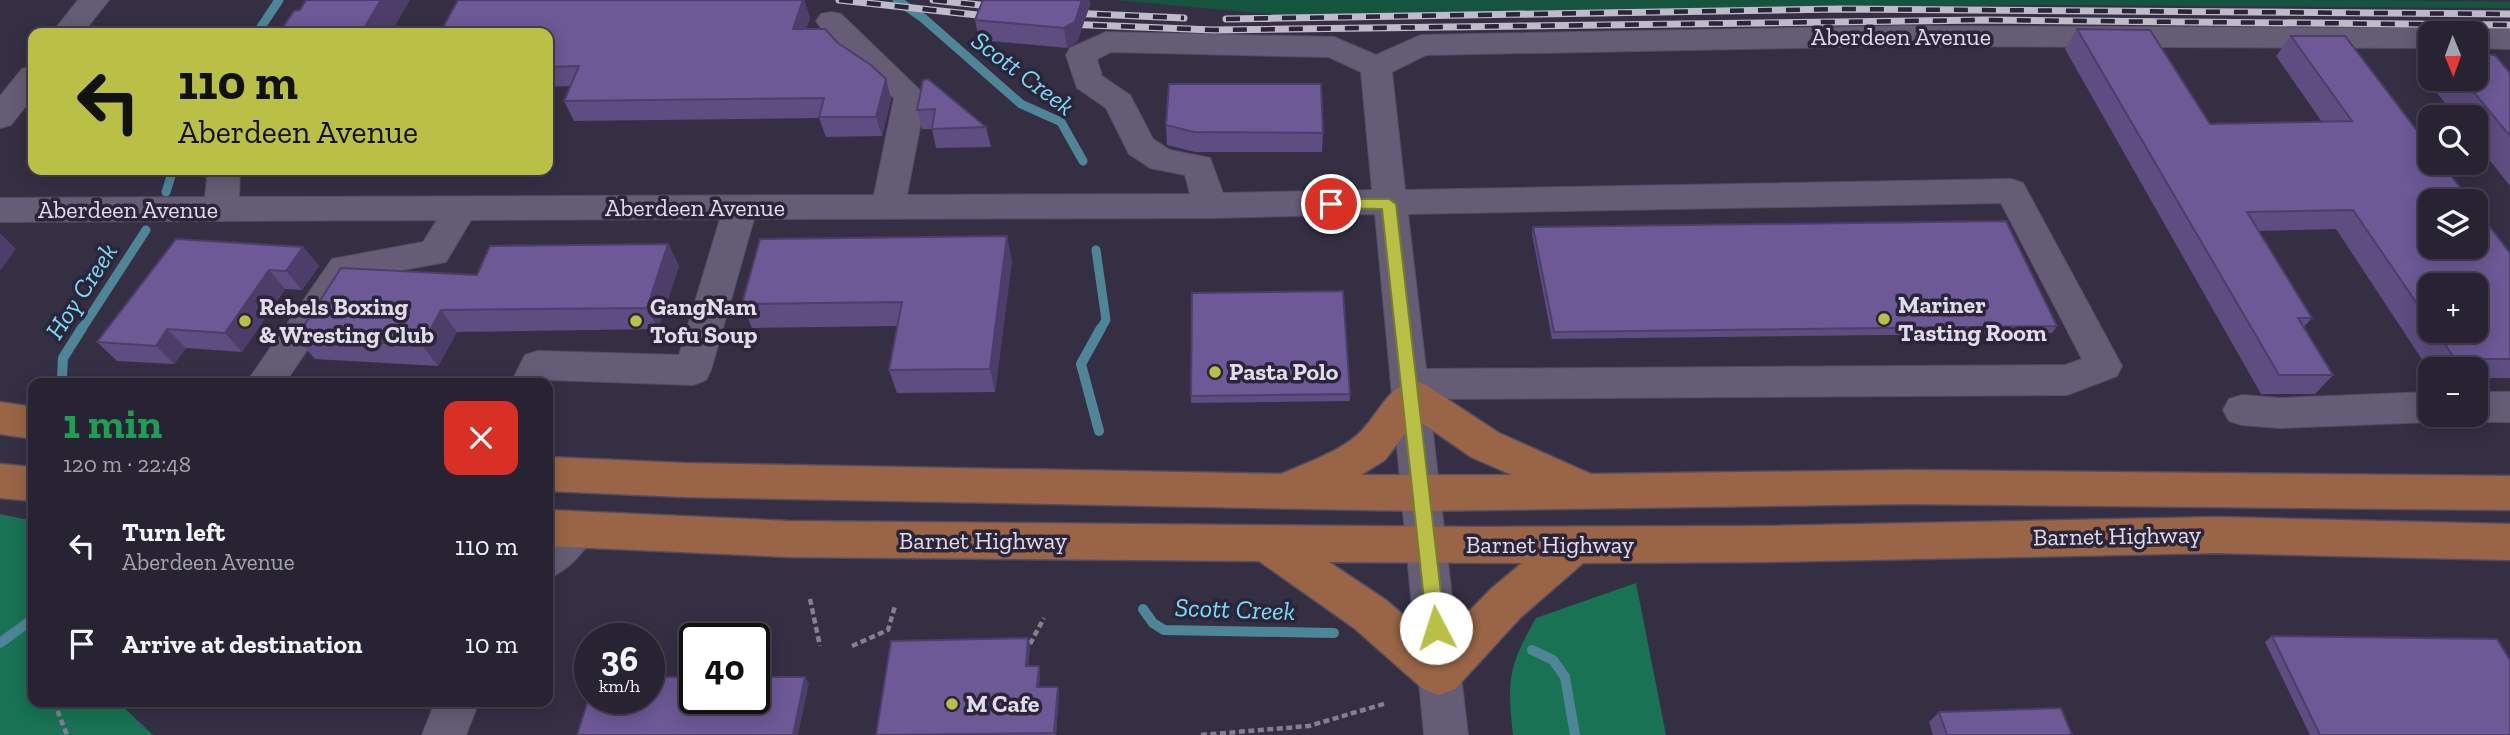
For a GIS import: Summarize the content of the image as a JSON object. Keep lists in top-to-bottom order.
{
  "streets": {
    "main road": ["Barnet Highway"],
    "street": ["Aberdeen Avenue"]
  },
  "water": ["Scott Creek", "Hoy Creek"],
  "places": [
    "Mariner Tasting Room",
    "Rebels Boxing & Wresting Club",
    "GangNam Tofu Soup",
    "Pasta Polo",
    "M Cafe"
  ],
  "north": "bottom",
  "page": {
    "map_buttons": ["+", "−"],
    "turn": ["110 m", "Aberdeen Avenue"],
    "heading": ["1 min", "120 m · 22:48"],
    "list": [
      {
        "name": "Turn left",
        "note": "Aberdeen Avenue",
        "value": "110 m"
      },
      {
        "name": "Arrive at destination",
        "value": "10 m"
      }
    ],
    "speed": "36 km/h",
    "limit": "40"
  }
}
